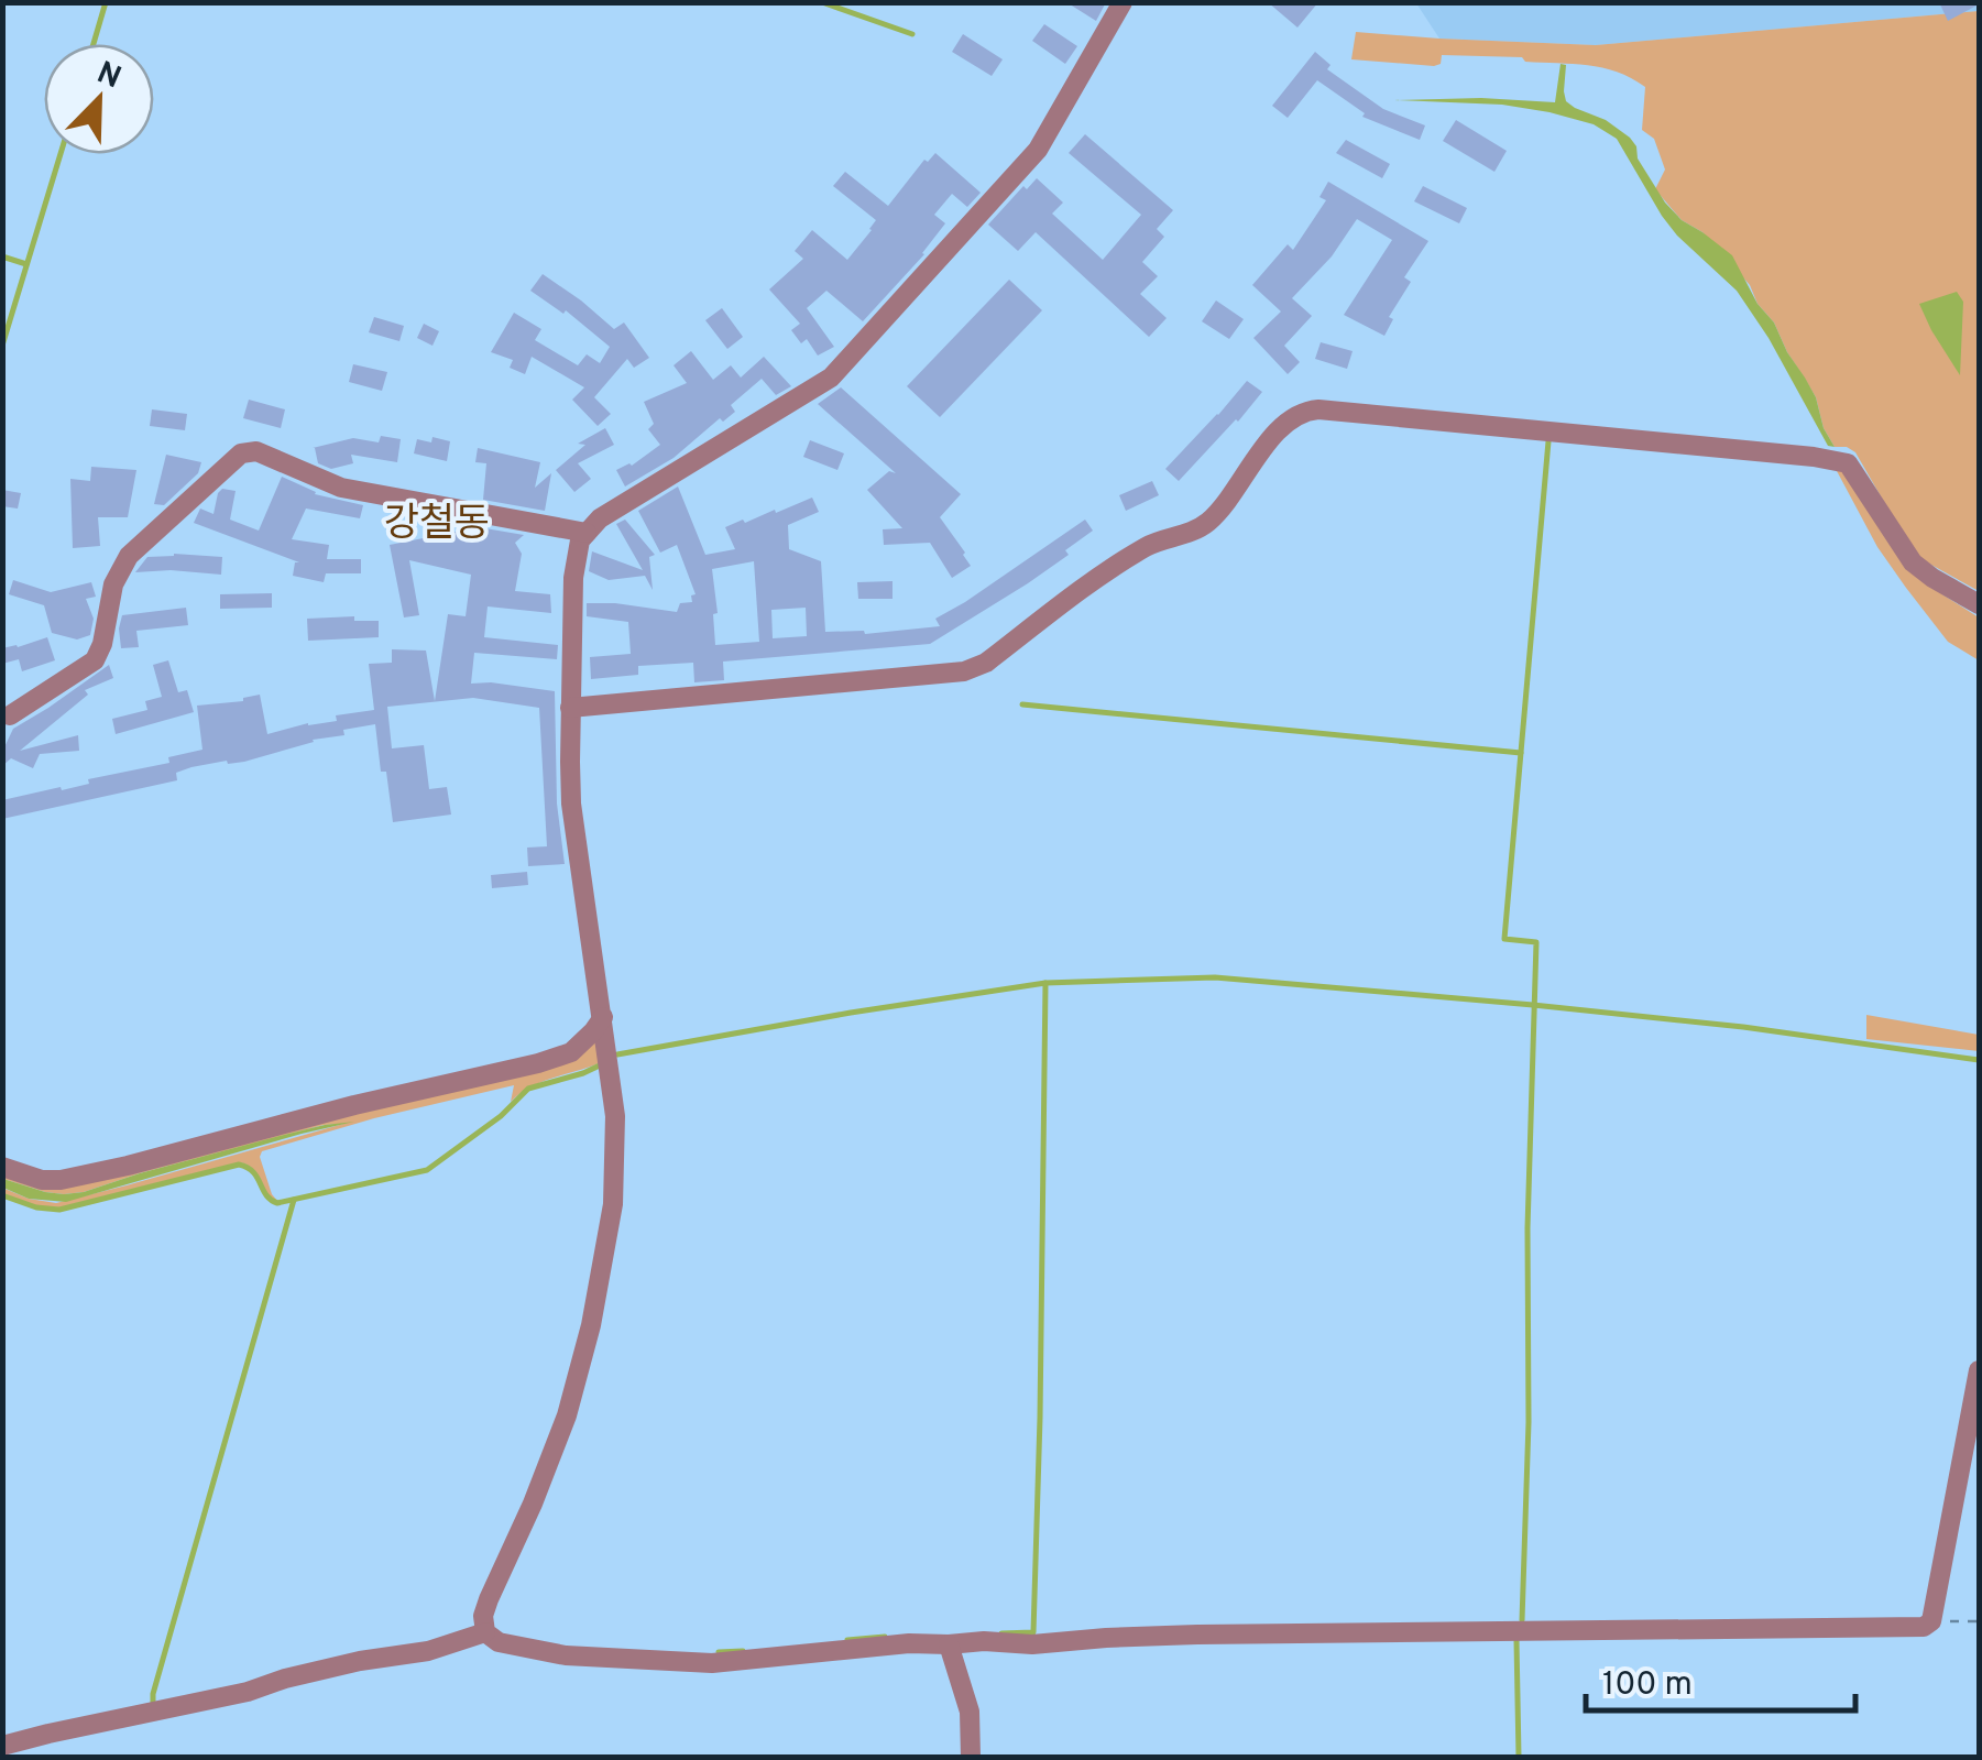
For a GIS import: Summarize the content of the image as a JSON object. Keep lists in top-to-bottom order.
{
  "districts": ["강철동"],
  "scale_bar": "100 m",
  "north": "top right"
}
